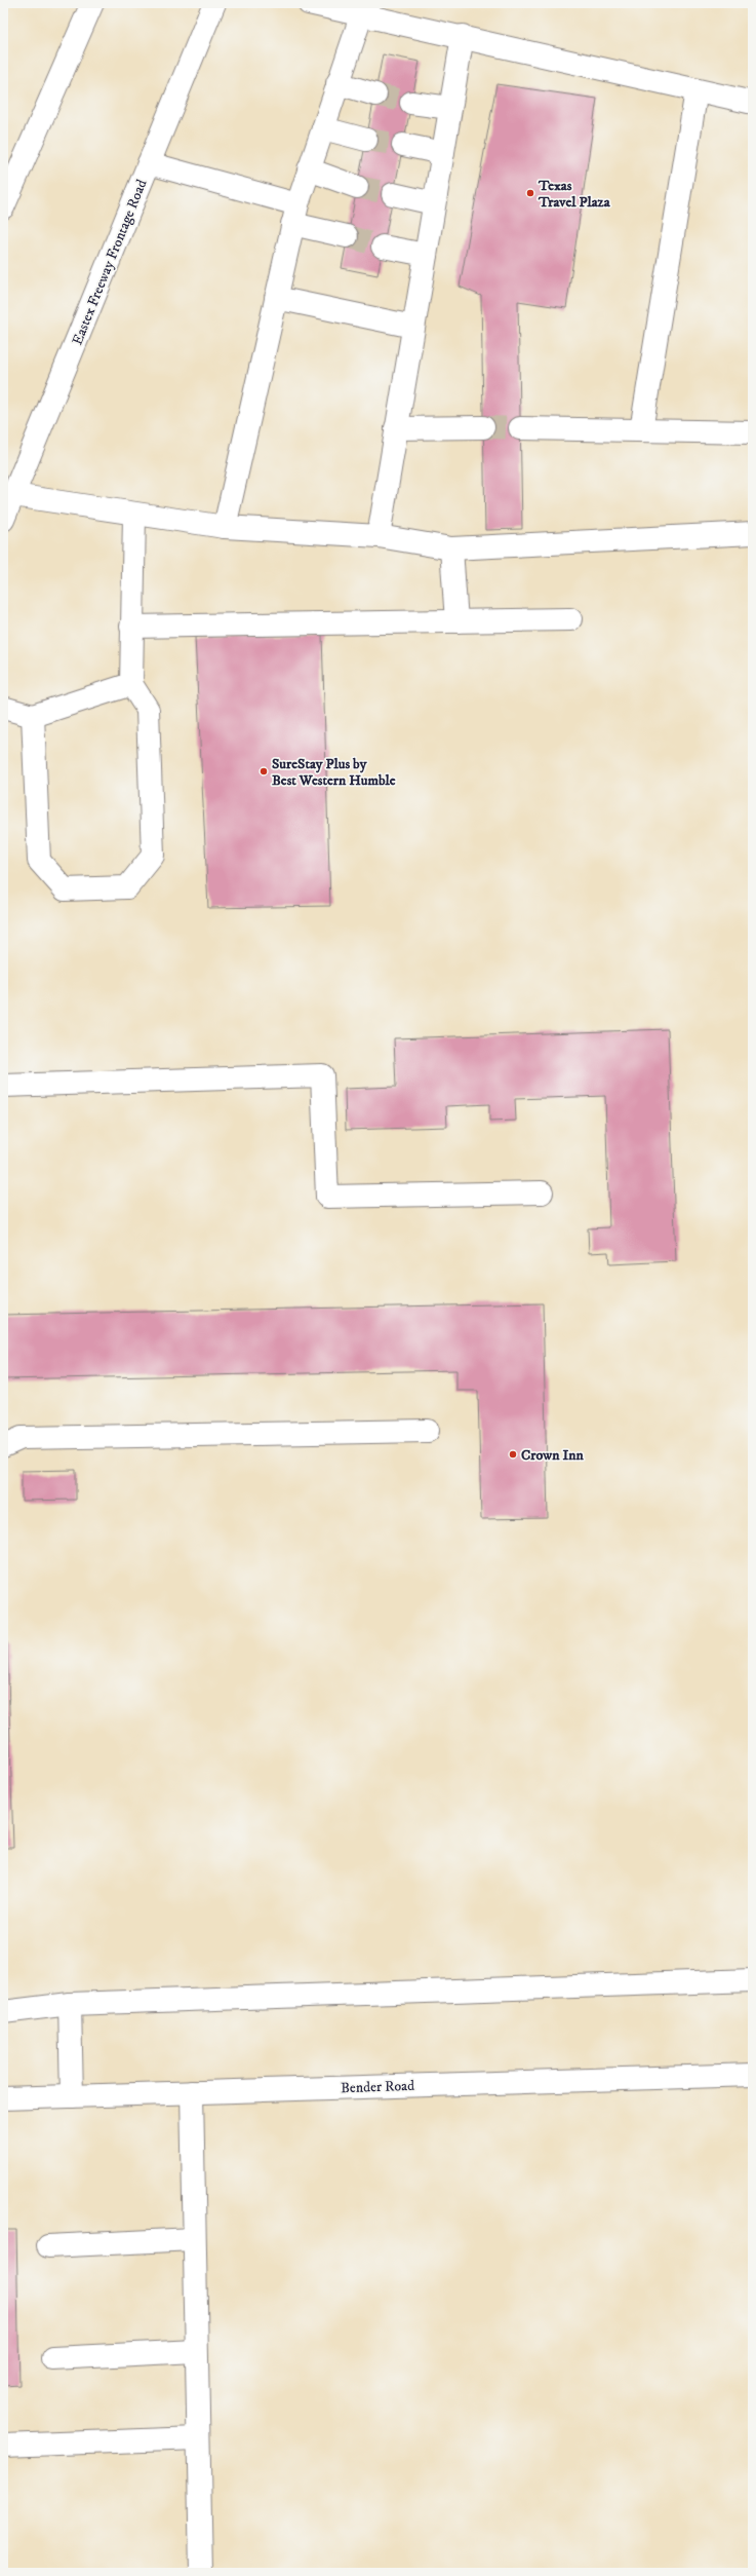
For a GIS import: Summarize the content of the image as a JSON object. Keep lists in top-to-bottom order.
{
  "streets": {
    "main road": ["Eastex Freeway Frontage Road", "Bender Road"]
  },
  "places": ["Texas Travel Plaza", "SureStay Plus by Best Western Humble", "Crown Inn"]
}
